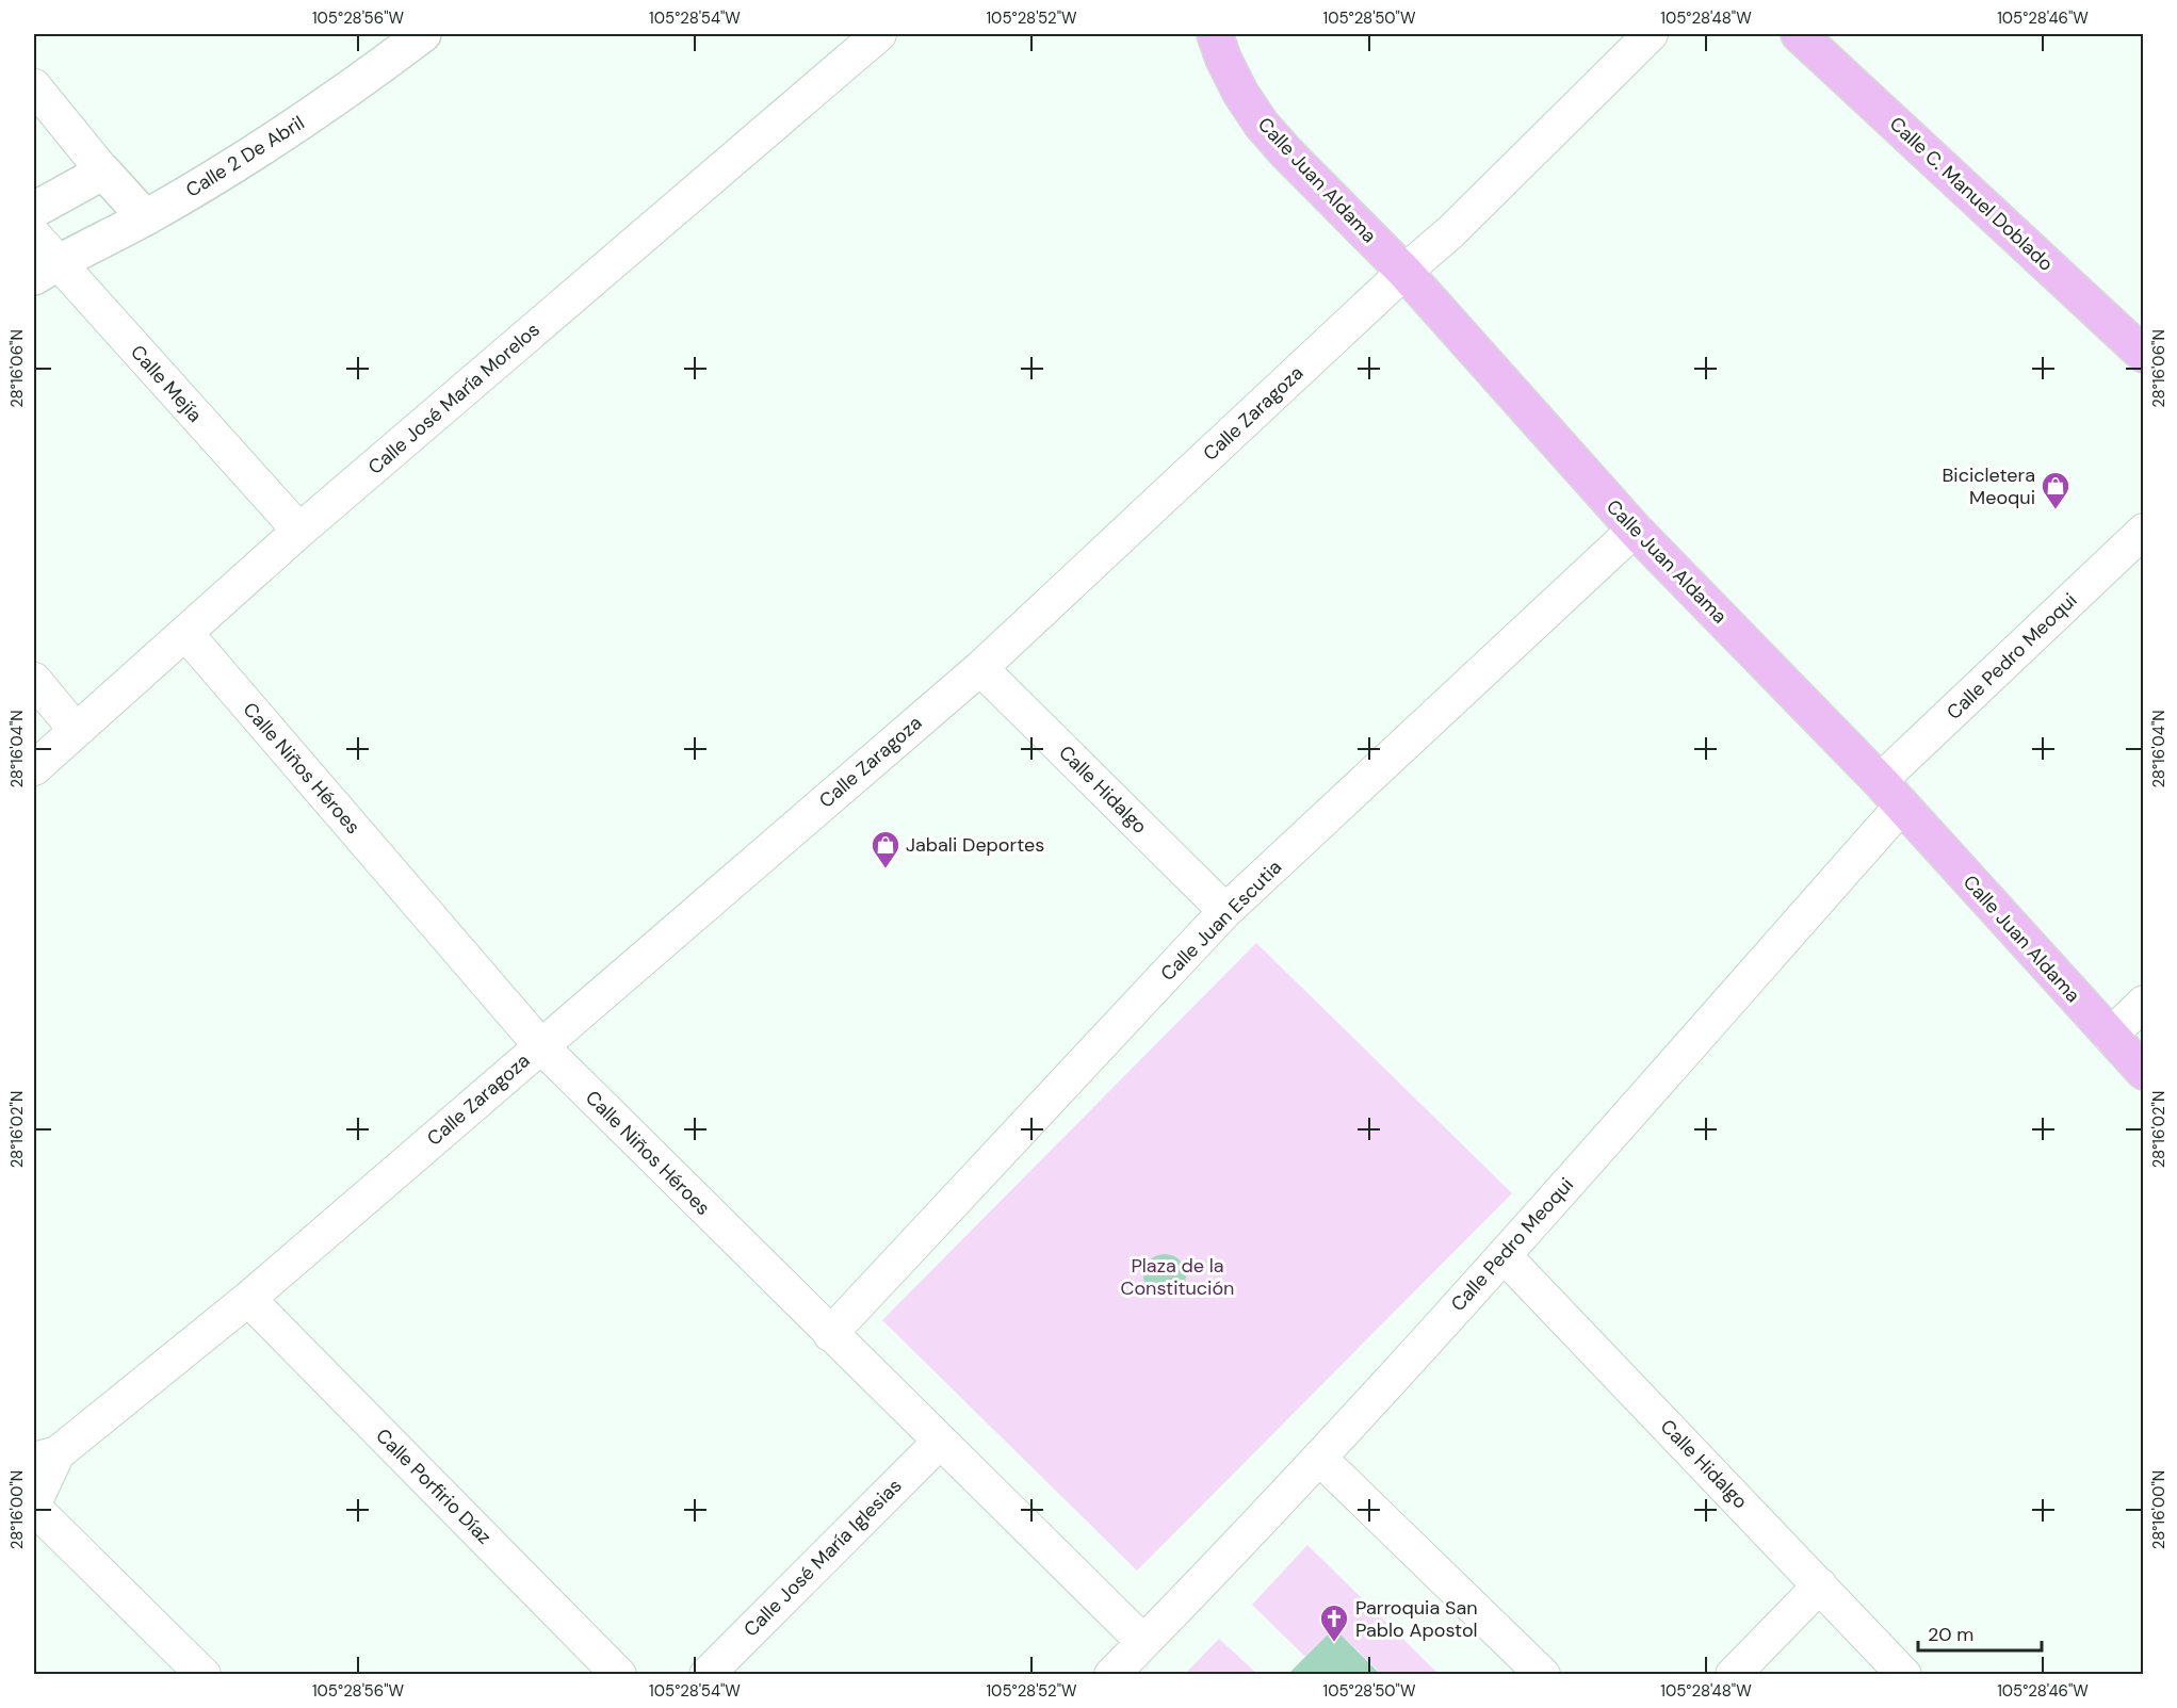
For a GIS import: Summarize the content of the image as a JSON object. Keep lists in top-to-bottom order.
{
  "streets": {
    "main road": ["Calle Juan Aldama", "Calle C. Manuel Doblado"],
    "street": [
      "Calle 2 De Abril",
      "Calle Mejía",
      "Calle José María Morelos",
      "Calle Zaragoza",
      "Calle Pedro Meoqui",
      "Calle Niños Héroes",
      "Calle Hidalgo",
      "Calle Juan Escutia",
      "Calle Porfirio Díaz",
      "Calle José María Iglesias"
    ]
  },
  "crossings": [
    ["Calle 2 De Abril", "Calle Mejía"],
    ["Calle Juan Aldama", "Calle Zaragoza"],
    ["Calle Juan Aldama", "Calle Pedro Meoqui"],
    ["Calle Juan Aldama", "Calle Juan Escutia"],
    ["Calle Mejía", "Calle José María Morelos"],
    ["Calle José María Morelos", "Calle Niños Héroes"],
    ["Calle Zaragoza", "Calle Niños Héroes"],
    ["Calle Zaragoza", "Calle Hidalgo"],
    ["Calle Zaragoza", "Calle Porfirio Díaz"],
    ["Calle Pedro Meoqui", "Calle Niños Héroes"],
    ["Calle Pedro Meoqui", "Calle Hidalgo"],
    ["Calle Niños Héroes", "Calle Juan Escutia"],
    ["Calle Niños Héroes", "Calle José María Iglesias"],
    ["Calle Hidalgo", "Calle Juan Escutia"]
  ],
  "parks": ["Plaza de la Constitución"],
  "places": {
    "shop": ["Bicicletera Meoqui", "Jabali Deportes"],
    "church": ["Parroquia San Pablo Apostol"]
  },
  "scale_bar": "20 m",
  "coordinates": [
    "105°28'56\"W",
    "105°28'54\"W",
    "105°28'52\"W",
    "105°28'50\"W",
    "105°28'48\"W",
    "105°28'46\"W",
    "28°16'06\"N",
    "28°16'04\"N",
    "28°16'02\"N",
    "28°16'00\"N"
  ]
}
